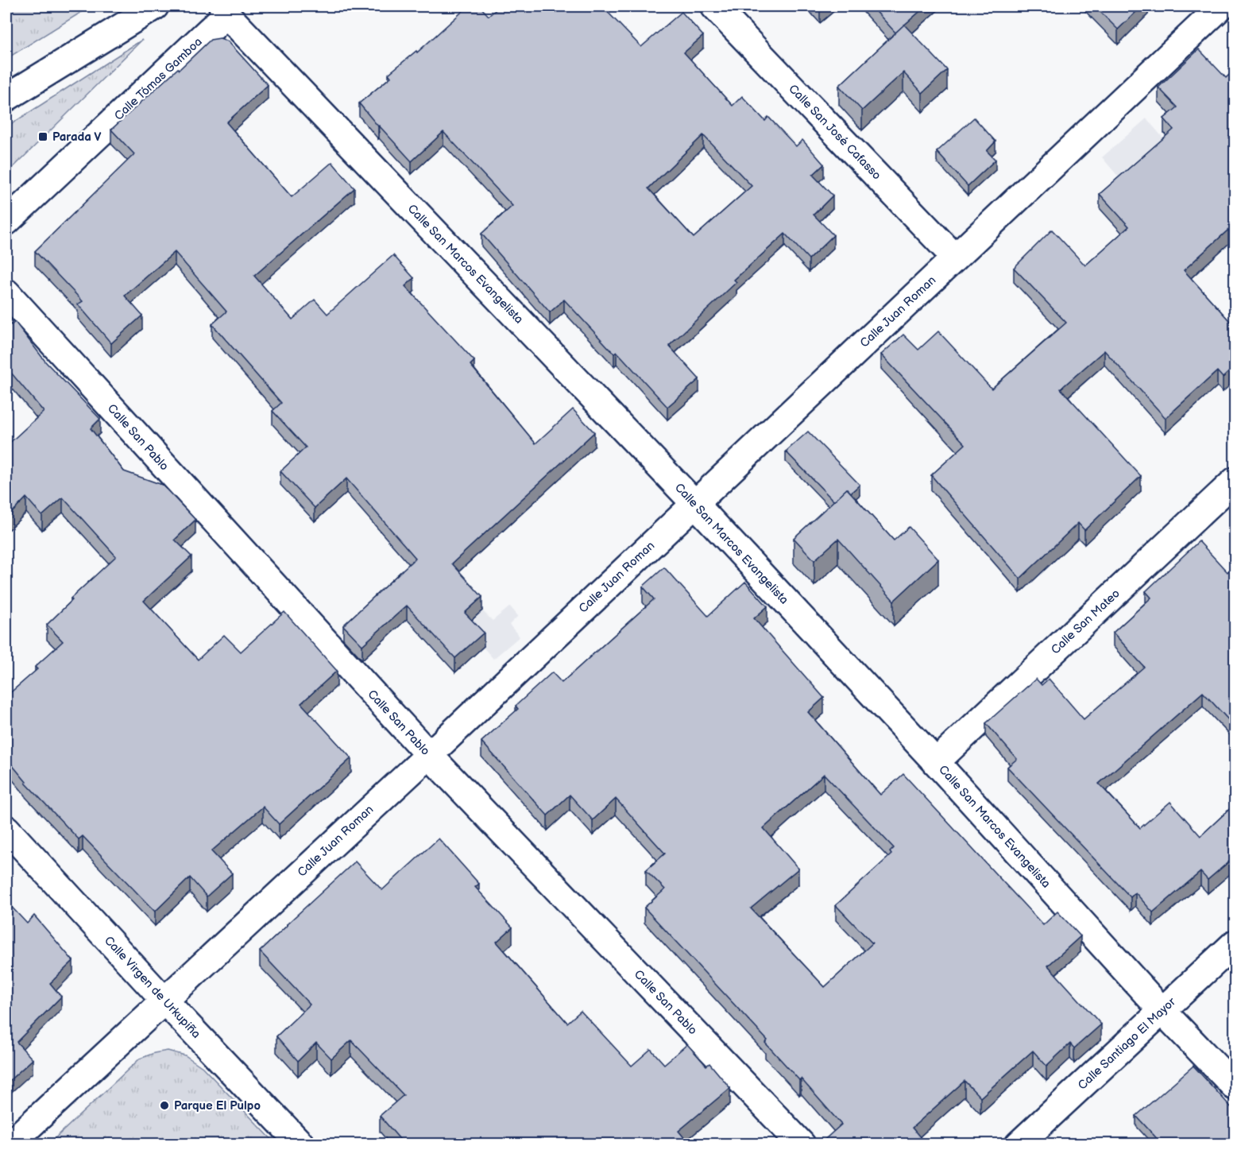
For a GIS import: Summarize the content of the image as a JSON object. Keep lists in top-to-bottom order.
{
  "streets": {
    "street": [
      "Calle Tómas Gamboa",
      "Calle San José Cafasso",
      "Calle San Marcos Evangelista",
      "Calle Juan Roman",
      "Calle San Pablo",
      "Calle San Mateo",
      "Calle Virgen de Urkupiña",
      "Calle Santiago El Mayor"
    ]
  },
  "crossings": [
    ["Calle Tómas Gamboa", "Calle San Marcos Evangelista"],
    ["Calle San José Cafasso", "Calle Juan Roman"],
    ["Calle San Marcos Evangelista", "Calle Juan Roman"],
    ["Calle San Marcos Evangelista", "Calle San Mateo"],
    ["Calle San Marcos Evangelista", "Calle Santiago El Mayor"],
    ["Calle Juan Roman", "Calle San Pablo"],
    ["Calle Juan Roman", "Calle Virgen de Urkupiña"]
  ],
  "places": {
    "transit": ["Parada V"],
    "other": ["Parque El Pulpo"]
  }
}
